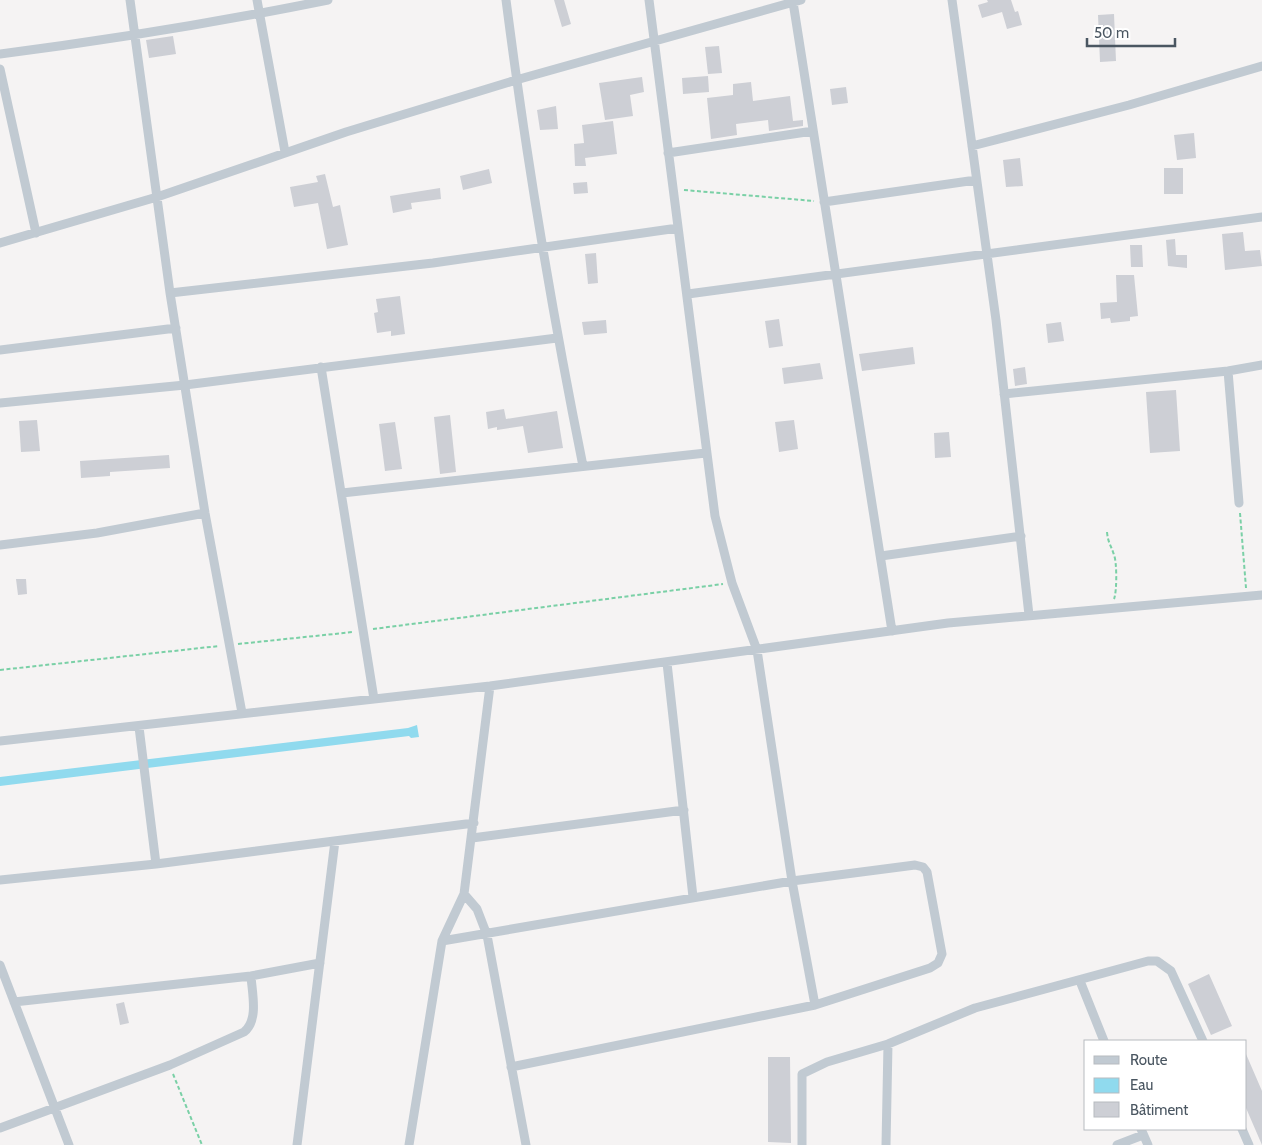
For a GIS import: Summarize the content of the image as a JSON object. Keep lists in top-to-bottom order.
{
  "legend": ["Route", "Eau", "Bâtiment"],
  "scale_bar": "50 m"
}
